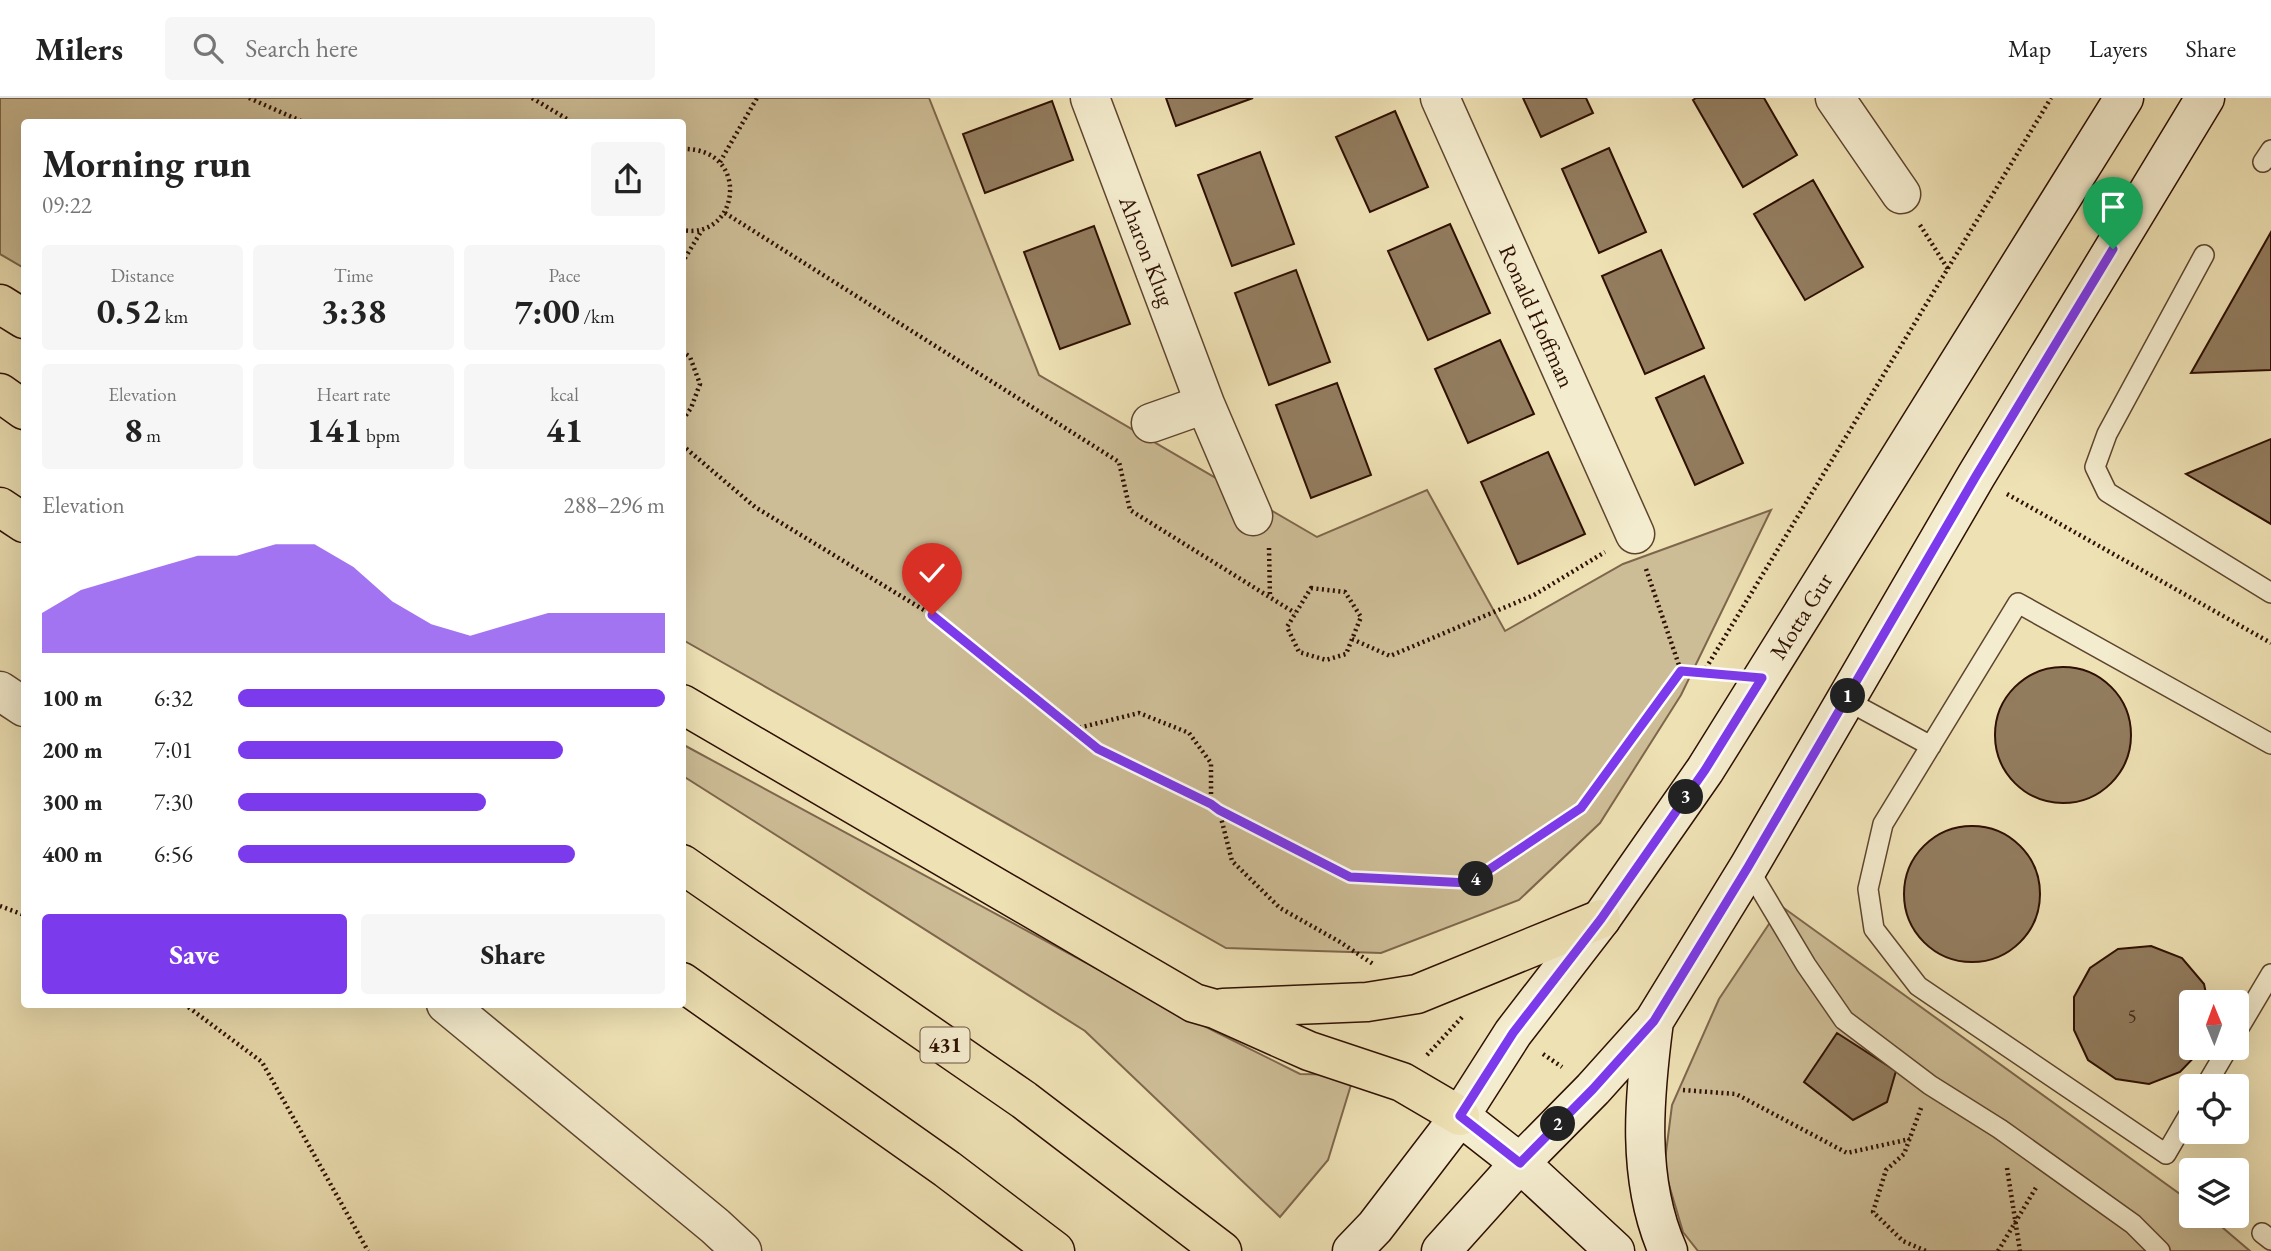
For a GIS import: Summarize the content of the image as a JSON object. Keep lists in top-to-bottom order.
{
  "streets": {
    "highway": ["431"],
    "main road": ["Aharon Klug", "Ronald Hoffman", "Motta Gur"]
  },
  "house_numbers": ["5"],
  "north": "top",
  "page": {
    "header": "Milers",
    "search": "Search here",
    "nav": ["Map", "Layers", "Share"],
    "heading": ["Morning run", "09:22"],
    "stats": [
      ["Distance", "0.52 km"],
      ["Time", "3:38"],
      ["Pace", "7:00 /km"],
      ["Elevation", "8 m"],
      ["Heart rate", "141 bpm"],
      ["kcal", "41"]
    ],
    "chart": ["Elevation", "288–296 m"],
    "list": [
      {
        "name": "100 m",
        "note": "6:32"
      },
      {
        "name": "200 m",
        "note": "7:01"
      },
      {
        "name": "300 m",
        "note": "7:30"
      },
      {
        "name": "400 m",
        "note": "6:56"
      }
    ],
    "pins": [
      "1",
      "3",
      "4",
      "2"
    ],
    "buttons": ["Save", "Share"]
  }
}
